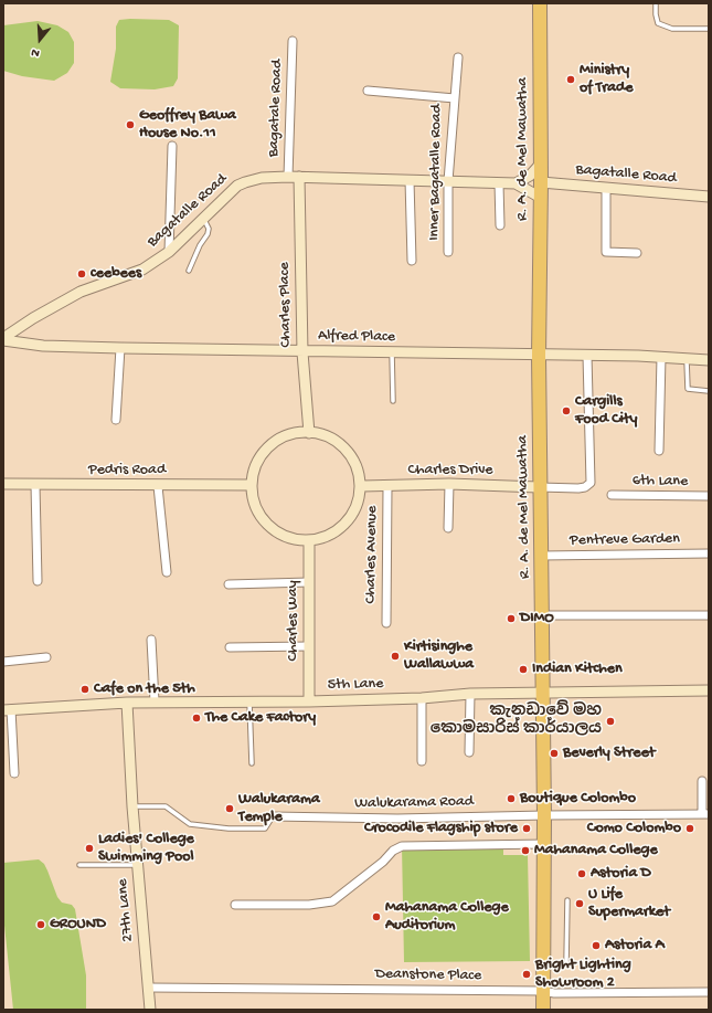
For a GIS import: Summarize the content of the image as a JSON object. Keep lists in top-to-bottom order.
{
  "streets": {
    "highway": ["R. A. de Mel Mawatha"],
    "street": [
      "Bagatale Road",
      "Inner Bagatalle Road",
      "Bagatalle Road",
      "Charles Place",
      "Alfred Place",
      "Pedris Road",
      "Charles Drive",
      "6th Lane",
      "Pentreve Garden",
      "Charles Avenue",
      "Charles Way",
      "5th Lane",
      "Walukarama Road",
      "27th Lane",
      "Deanstone Place"
    ]
  },
  "crossings": [
    ["Bagatale Road", "Bagatalle Road"],
    ["R. A. de Mel Mawatha", "Bagatalle Road"],
    ["R. A. de Mel Mawatha", "Alfred Place"],
    ["R. A. de Mel Mawatha", "Charles Drive"],
    ["R. A. de Mel Mawatha", "Pentreve Garden"],
    ["R. A. de Mel Mawatha", "5th Lane"],
    ["R. A. de Mel Mawatha", "Walukarama Road"],
    ["R. A. de Mel Mawatha", "Deanstone Place"],
    ["Inner Bagatalle Road", "Bagatalle Road"],
    ["Bagatalle Road", "Charles Place"],
    ["Bagatalle Road", "Alfred Place"],
    ["Charles Place", "Alfred Place"],
    ["Charles Place", "Pedris Road"],
    ["Charles Place", "Charles Drive"],
    ["Charles Place", "Charles Way"],
    ["Alfred Place", "Charles Drive"],
    ["Pedris Road", "Charles Drive"],
    ["Pedris Road", "Charles Way"],
    ["Charles Drive", "Charles Avenue"],
    ["Charles Drive", "Charles Way"],
    ["Charles Way", "5th Lane"],
    ["5th Lane", "27th Lane"],
    ["Walukarama Road", "27th Lane"],
    ["27th Lane", "Deanstone Place"]
  ],
  "places": [
    "Ministry of Trade",
    "Geoffrey Bawa House No.11",
    "ceebees",
    "Cargills Food City",
    "DIMO",
    "Kirtisinghe Wallawwa",
    "Indian Kitchen",
    "Cafe on the 5th",
    "The Cake Factory",
    "කැනඩාවේ මහ කොමසාරිස් කාර්යාලය",
    "Beverly Street",
    "Boutique Colombo",
    "Walukarama Temple",
    "Crocodile Flagship store",
    "Como Colombo",
    "Ladies' College Swimming Pool",
    "Mahanama College",
    "Astoria D",
    "U Life Supermarket",
    "Mahanama College Auditorium",
    "GROUND",
    "Astoria A",
    "Bright Lighting Showroom 2"
  ],
  "north": "bottom"
}
